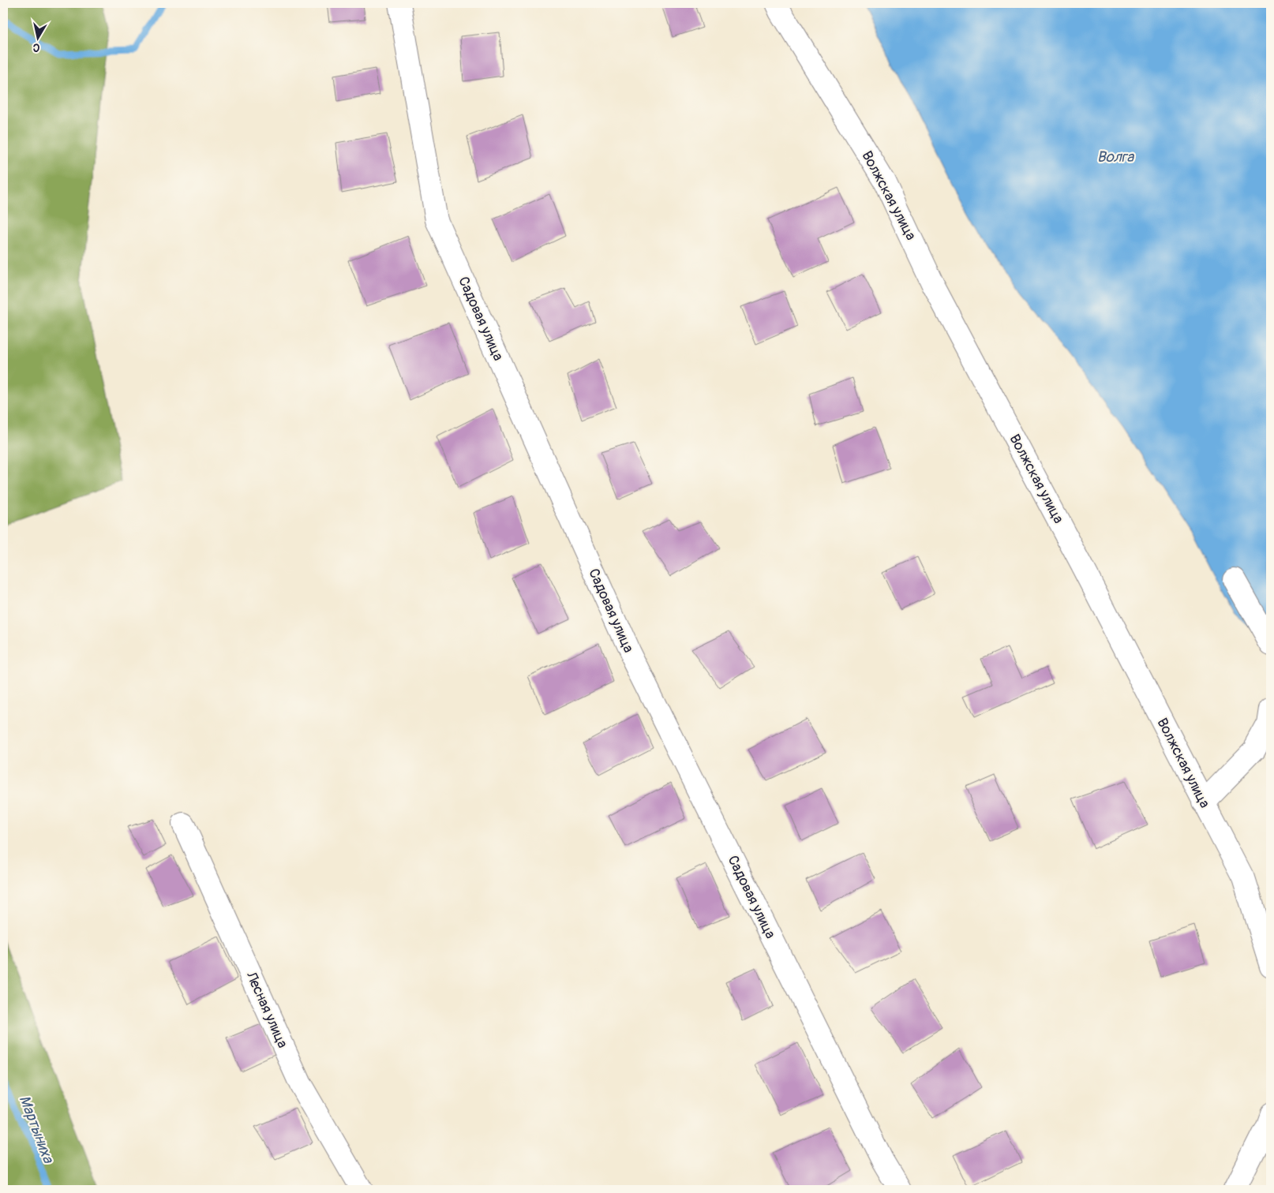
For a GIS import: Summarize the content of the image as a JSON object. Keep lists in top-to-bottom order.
{
  "streets": {
    "street": ["Волжская улица", "Садовая улица", "Лесная улица"]
  },
  "water": ["Волга", "Мартыниха"],
  "north": "bottom"
}
